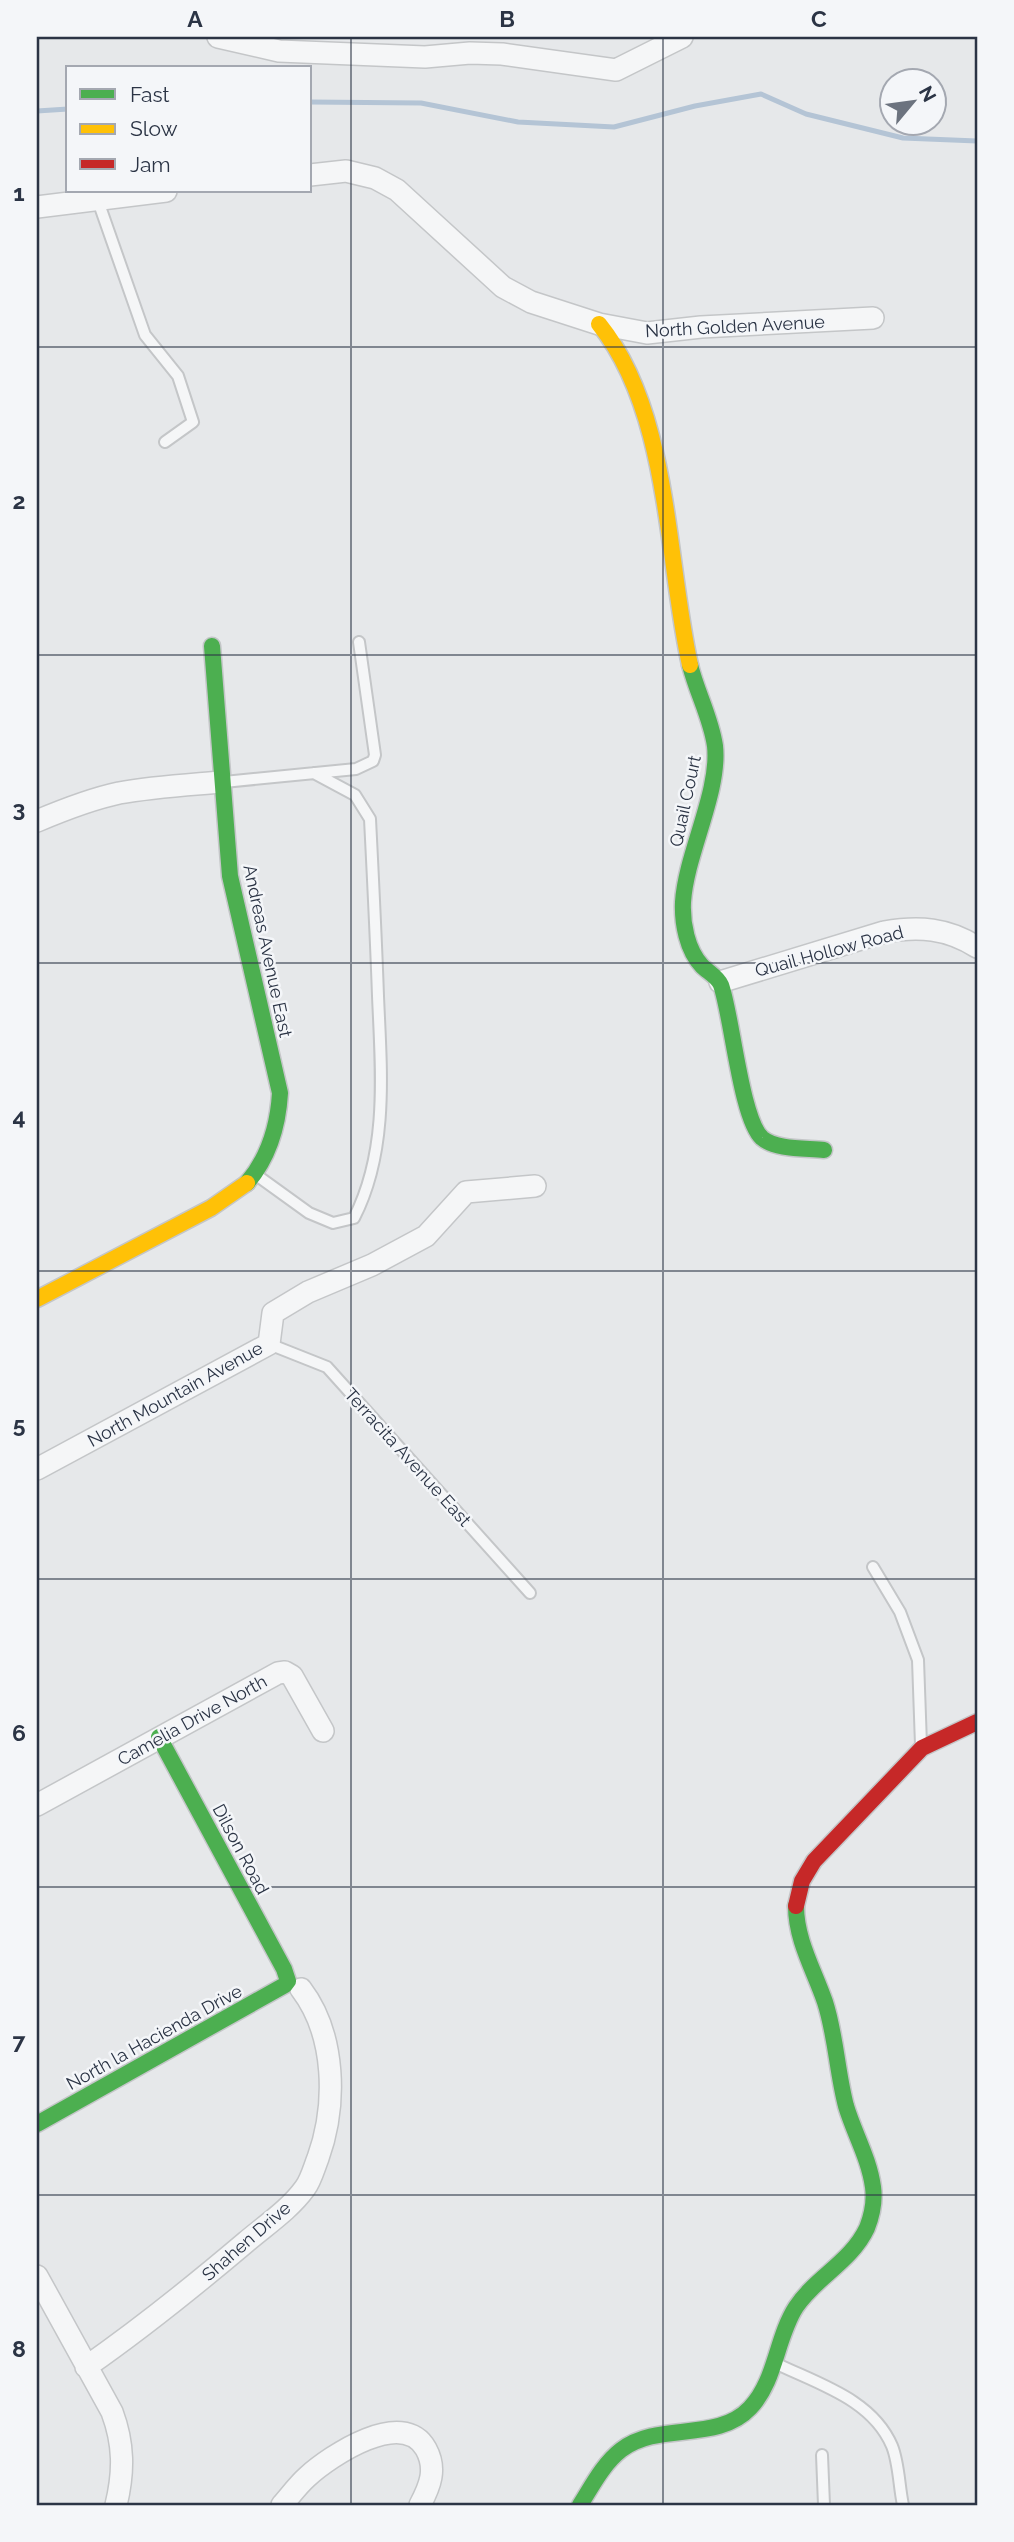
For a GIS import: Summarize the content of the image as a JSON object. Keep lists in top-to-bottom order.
{
  "streets": {
    "street": [
      "North Golden Avenue",
      "Quail Court",
      "Andreas Avenue East",
      "Quail Hollow Road",
      "North Mountain Avenue",
      "Camelia Drive North",
      "Dilson Road",
      "North la Hacienda Drive",
      "Shahen Drive"
    ],
    "lane": ["Terracita Avenue East"]
  },
  "crossings": [
    ["North Golden Avenue", "Quail Court"],
    ["Quail Court", "Quail Hollow Road"],
    ["North Mountain Avenue", "Terracita Avenue East"],
    ["Camelia Drive North", "Dilson Road"],
    ["Dilson Road", "North la Hacienda Drive"],
    ["Dilson Road", "Shahen Drive"],
    ["North la Hacienda Drive", "Shahen Drive"]
  ],
  "legend": ["Fast", "Slow", "Jam"],
  "north": "top right",
  "grid": {
    "columns": ["A", "B", "C"],
    "rows": [
      "1",
      "2",
      "3",
      "4",
      "5",
      "6",
      "7",
      "8"
    ]
  }
}
